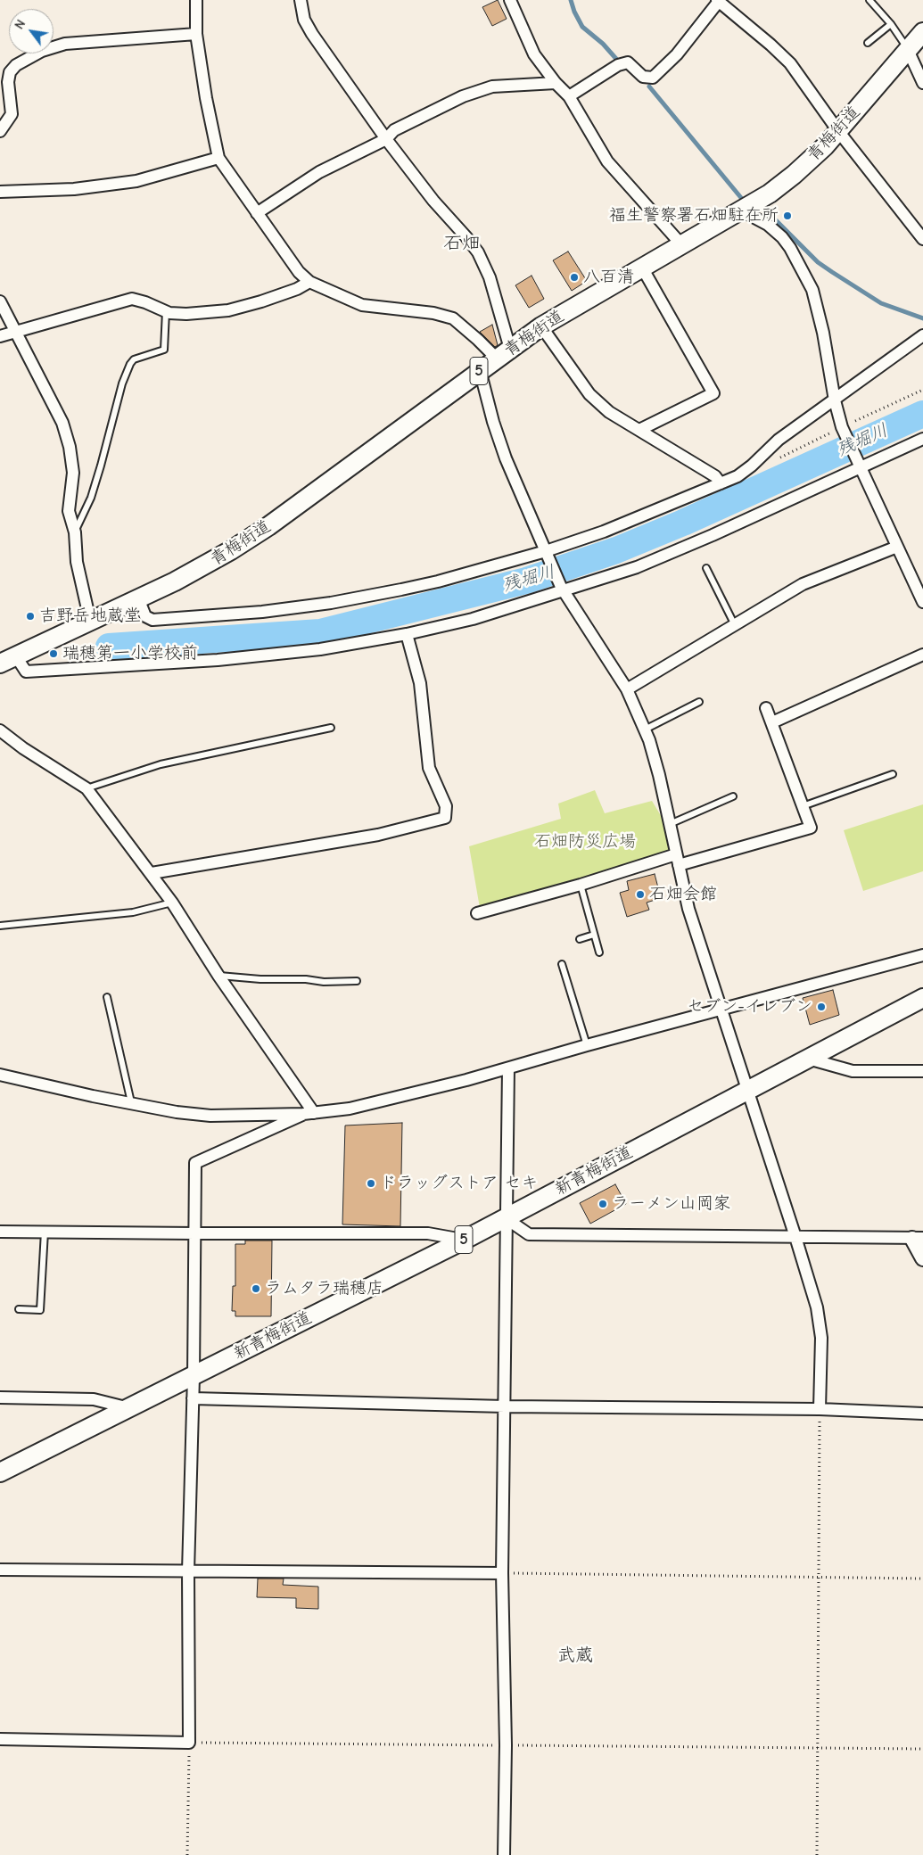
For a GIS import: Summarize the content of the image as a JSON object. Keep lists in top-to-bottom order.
{
  "streets": {
    "main road": ["青梅街道", "5", "新青梅街道"]
  },
  "districts": ["石畑", "武蔵"],
  "water": ["残堀川"],
  "parks": ["石畑防災広場"],
  "places": [
    "福生警察署石畑駐在所",
    "八百清",
    "吉野岳地蔵堂",
    "瑞穂第一小学校前",
    "石畑会館",
    "セブン-イレブン",
    "ドラッグストア セキ",
    "ラーメン山岡家",
    "ラムタラ瑞穂店"
  ],
  "north": "top left"
}
